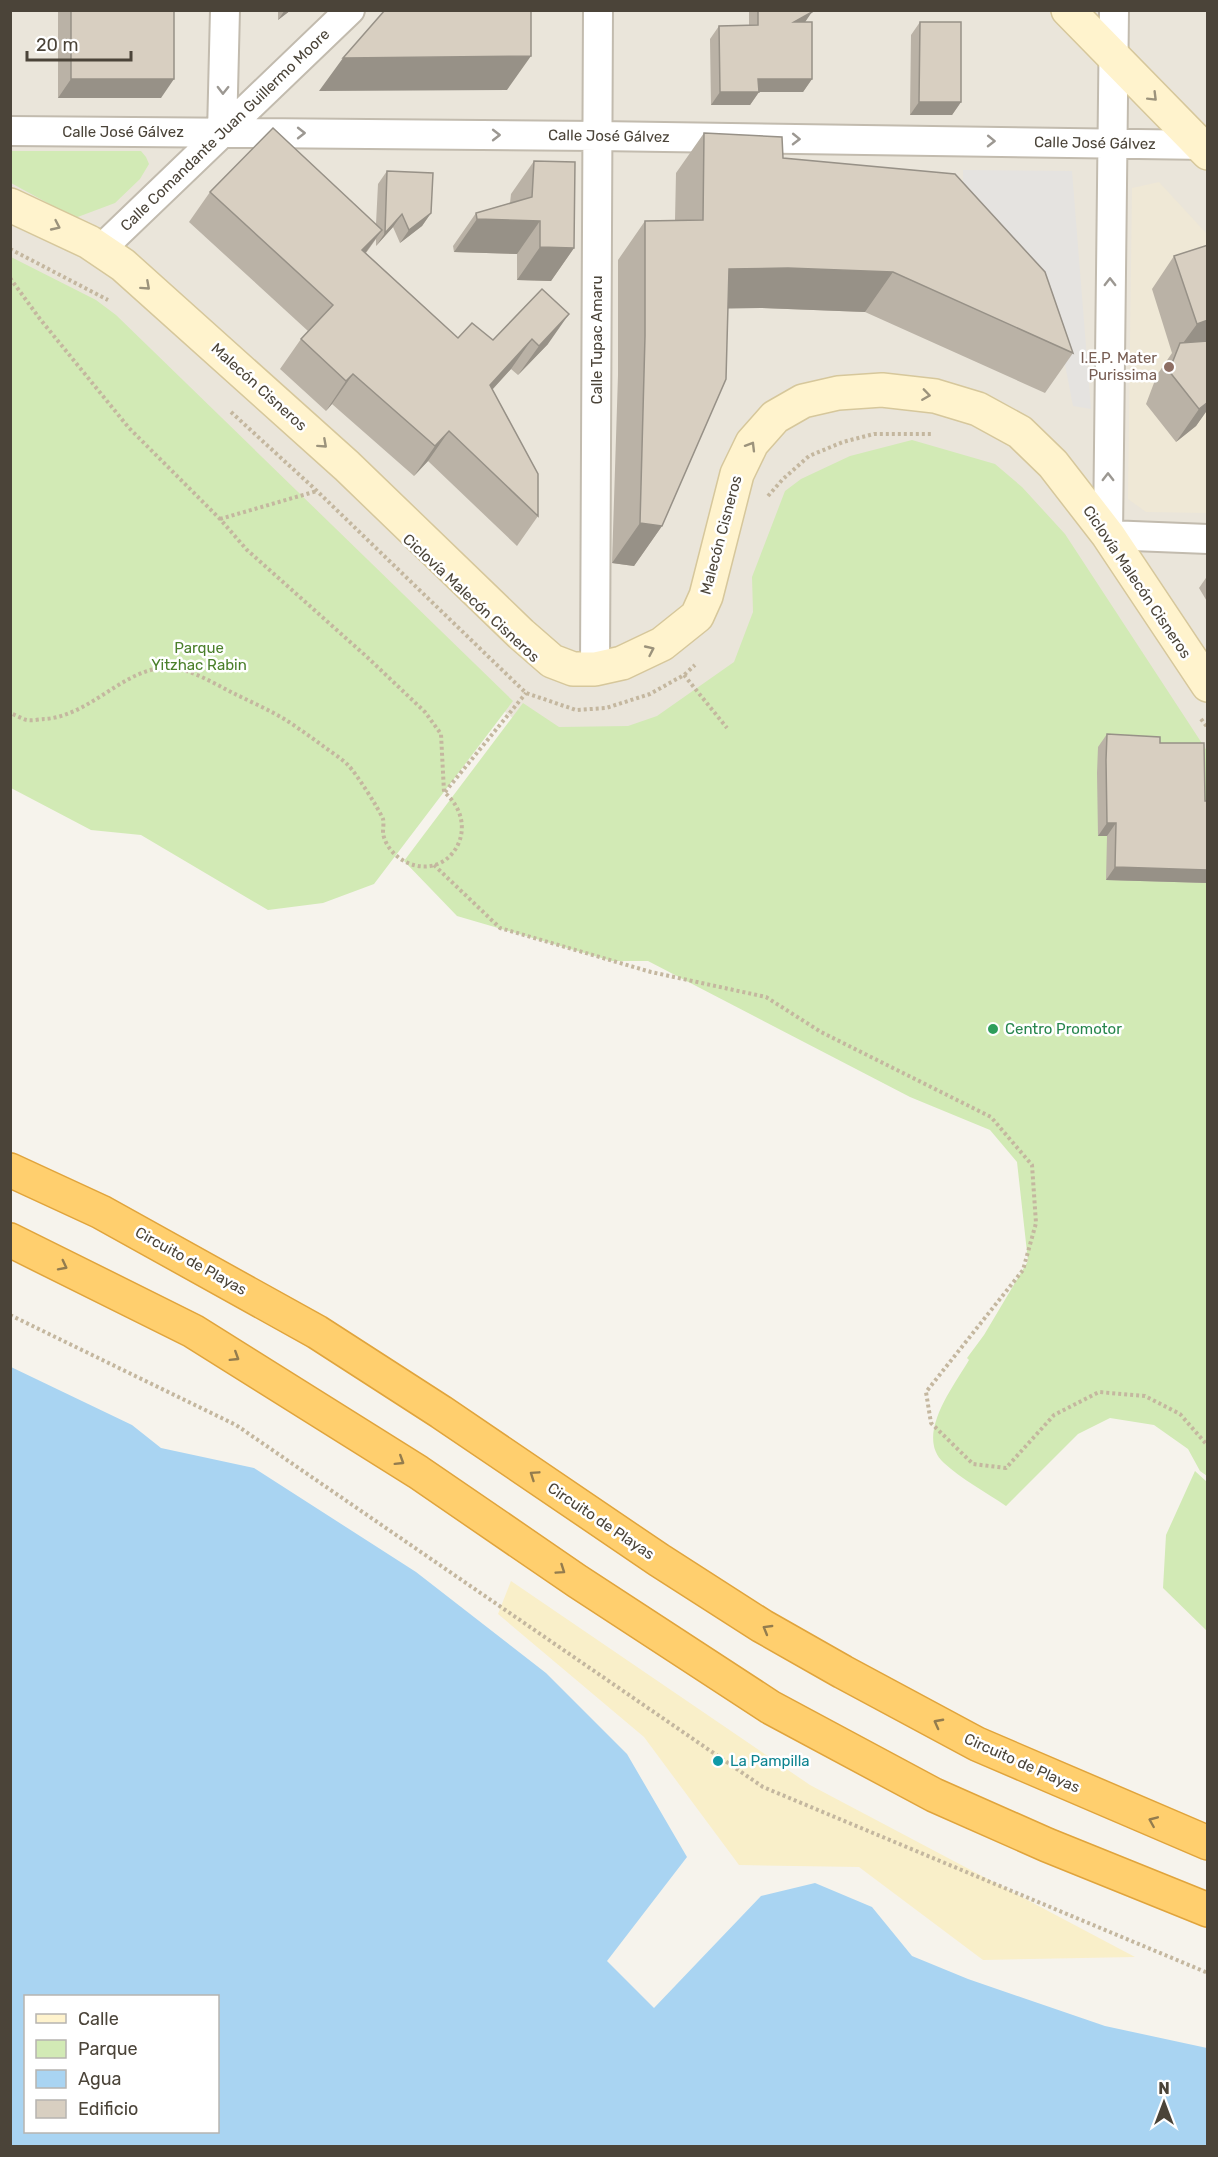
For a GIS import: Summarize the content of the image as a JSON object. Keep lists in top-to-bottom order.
{
  "streets": {
    "highway": ["Circuito de Playas"],
    "street": [
      "Calle Comandante Juan Guillermo Moore",
      "Calle José Gálvez",
      "Calle Tupac Amaru",
      "Malecón Cisneros"
    ]
  },
  "crossings": [
    ["Calle Comandante Juan Guillermo Moore", "Calle José Gálvez"],
    ["Calle Comandante Juan Guillermo Moore", "Malecón Cisneros"],
    ["Calle José Gálvez", "Calle Tupac Amaru"],
    ["Calle Tupac Amaru", "Malecón Cisneros"]
  ],
  "one_way": ["Calle José Gálvez"],
  "parks": ["Parque Yitzhac Rabin"],
  "places": ["I.E.P. Mater Purissima", "Centro Promotor", "La Pampilla"],
  "legend": [
    "Calle",
    "Parque",
    "Agua",
    "Edificio"
  ],
  "scale_bar": "20 m",
  "north": "top"
}
